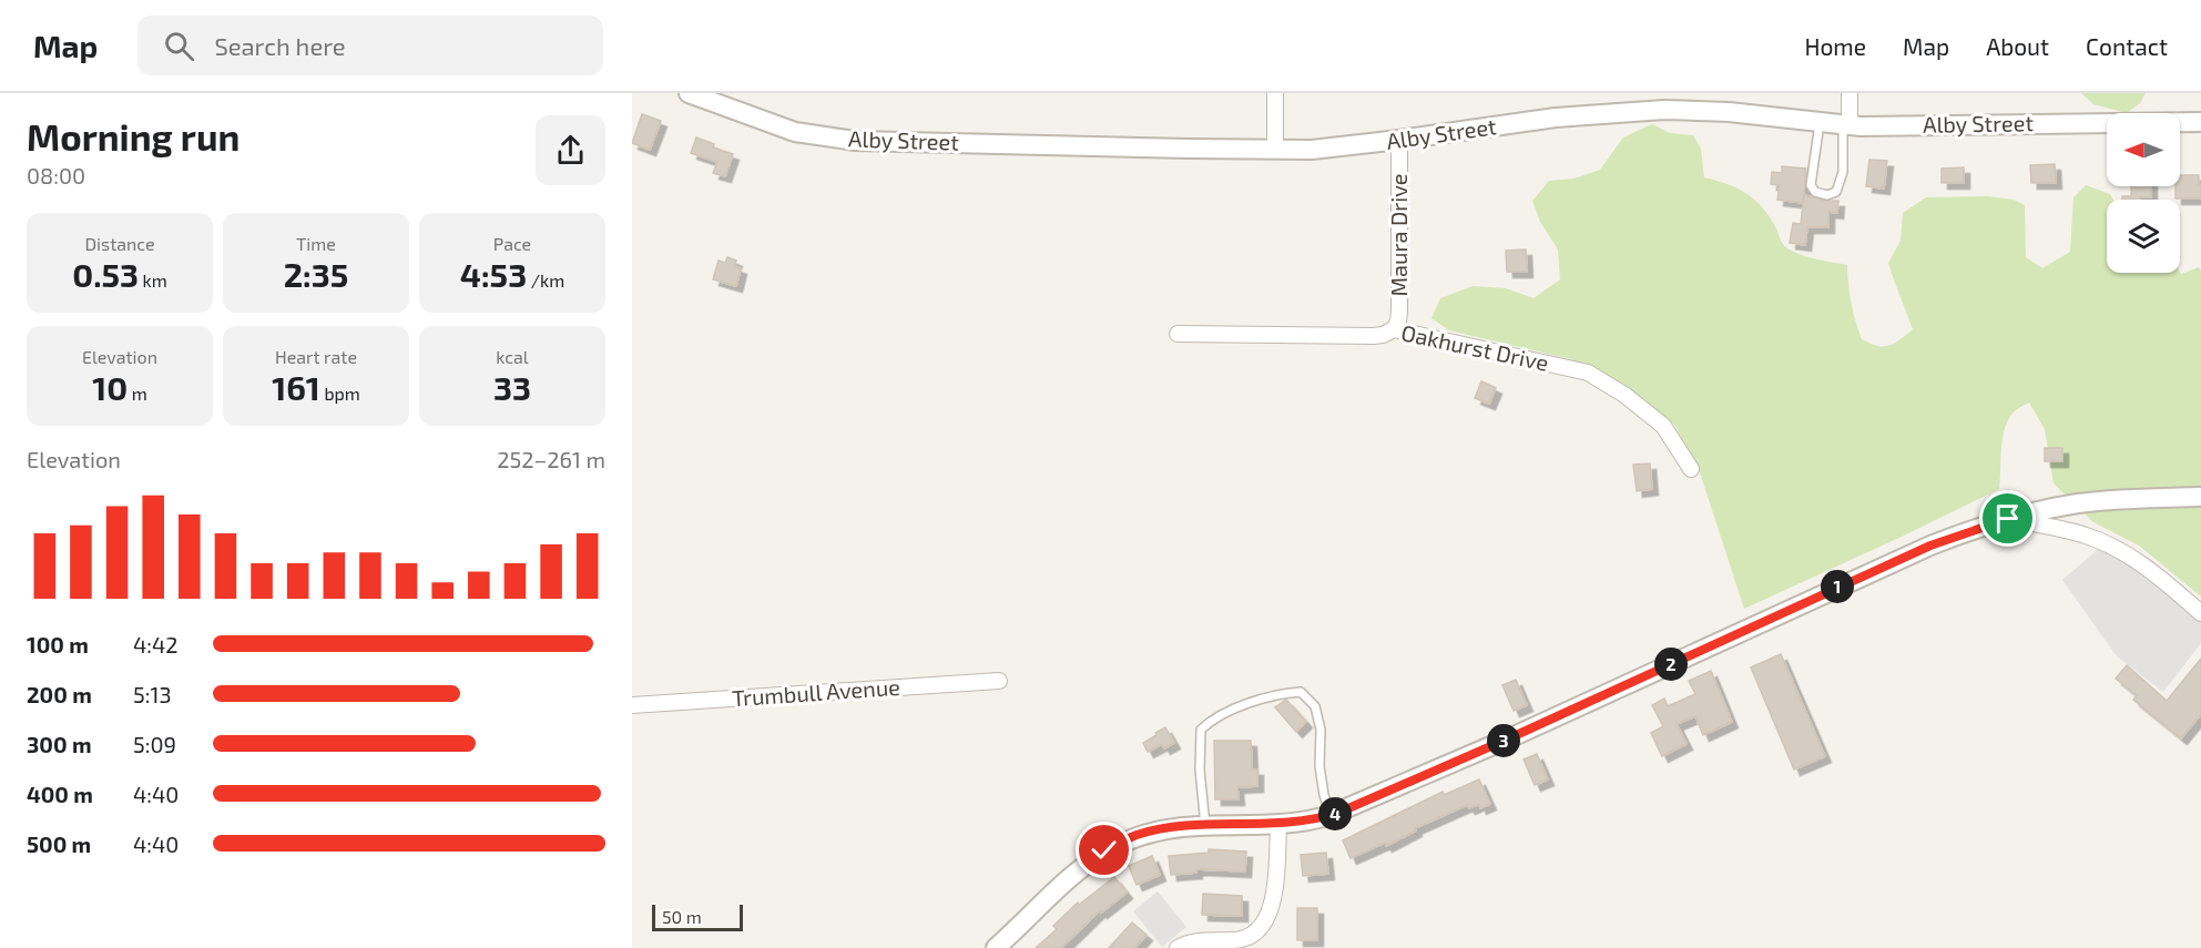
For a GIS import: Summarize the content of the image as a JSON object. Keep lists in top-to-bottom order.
{
  "streets": {
    "street": [
      "Alby Street",
      "Maura Drive",
      "Oakhurst Drive",
      "Trumbull Avenue"
    ]
  },
  "crossings": [
    ["Alby Street", "Maura Drive"],
    ["Maura Drive", "Oakhurst Drive"]
  ],
  "scale_bar": "50 m",
  "north": "left",
  "page": {
    "header": "Map",
    "search": "Search here",
    "nav": [
      "Home",
      "Map",
      "About",
      "Contact"
    ],
    "heading": ["Morning run", "08:00"],
    "stats": [
      ["Distance", "0.53 km"],
      ["Time", "2:35"],
      ["Pace", "4:53 /km"],
      ["Elevation", "10 m"],
      ["Heart rate", "161 bpm"],
      ["kcal", "33"]
    ],
    "chart": ["Elevation", "252–261 m"],
    "pins": [
      "1",
      "2",
      "3",
      "4"
    ],
    "list": [
      {
        "name": "100 m",
        "note": "4:42"
      },
      {
        "name": "200 m",
        "note": "5:13"
      },
      {
        "name": "300 m",
        "note": "5:09"
      },
      {
        "name": "400 m",
        "note": "4:40"
      },
      {
        "name": "500 m",
        "note": "4:40"
      }
    ],
    "scale": "50 m"
  }
}
